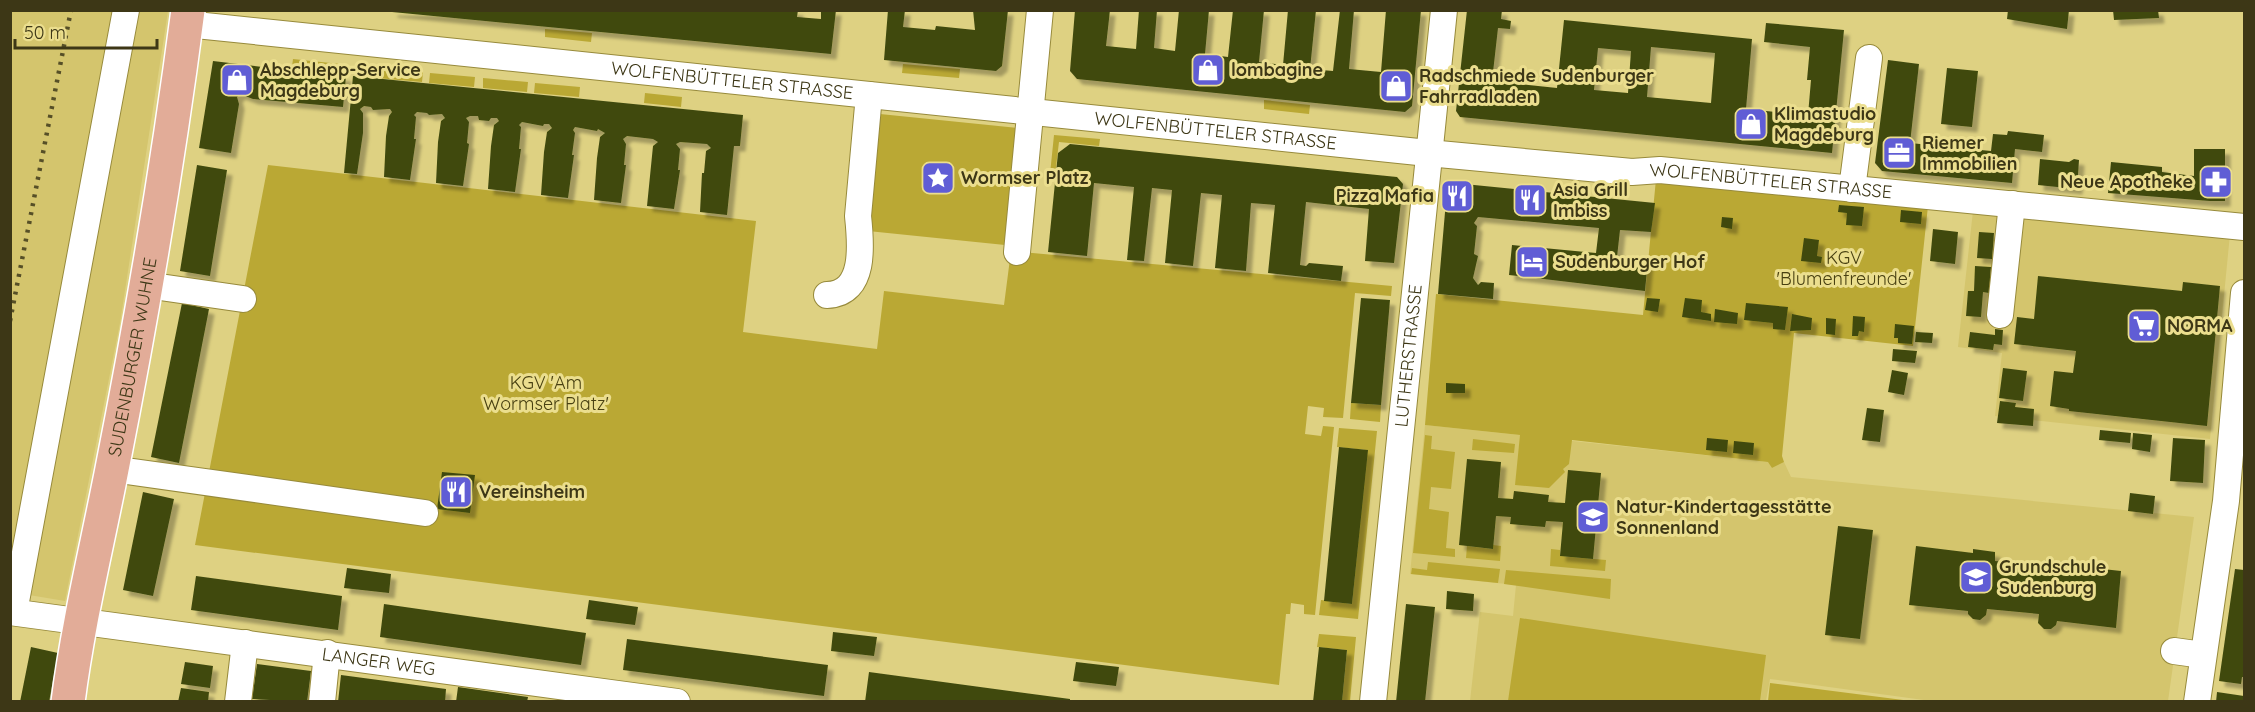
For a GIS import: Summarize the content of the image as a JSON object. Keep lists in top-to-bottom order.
{
  "streets": {
    "main road": ["SUDENBURGER WUHNE"],
    "street": ["WOLFENBÜTTELER STRASSE", "LUTHERSTRASSE", "LANGER WEG"]
  },
  "crossings": [
    ["WOLFENBÜTTELER STRASSE", "LUTHERSTRASSE"],
    ["WOLFENBÜTTELER STRASSE", "SUDENBURGER WUHNE"],
    ["SUDENBURGER WUHNE", "LANGER WEG"]
  ],
  "parks": ["KGV 'Blumenfreunde'", "KGV 'Am Wormser Platz'"],
  "places": {
    "shop": [
      "lombagine",
      "Abschlepp-Service Magdeburg",
      "Radschmiede Sudenburger Fahrradladen",
      "Klimastudio Magdeburg"
    ],
    "office": ["Riemer Immobilien"],
    "place": ["Wormser Platz"],
    "pharmacy": ["Neue Apotheke"],
    "restaurant": ["Pizza Mafia", "Asia Grill Imbiss", "Vereinsheim"],
    "hotel": ["Sudenburger Hof"],
    "supermarket": ["NORMA"],
    "school or university": ["Natur-Kindertagesstätte Sonnenland", "Grundschule Sudenburg"]
  },
  "scale_bar": "50 m"
}
